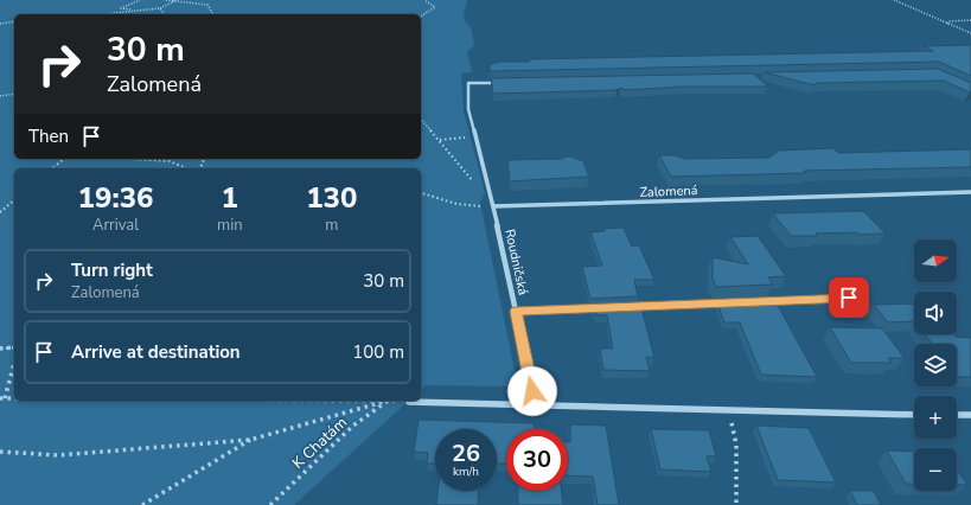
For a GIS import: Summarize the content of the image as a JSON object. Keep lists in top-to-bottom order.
{
  "streets": {
    "street": ["Zalomená", "Roudničská"],
    "path": ["K Chatám"]
  },
  "crossings": [
    ["Zalomená", "Roudničská"]
  ],
  "north": "right",
  "page": {
    "turn": ["30 m", "Zalomená"],
    "then": "Then",
    "eta": [
      "19:36",
      "Arrival",
      "1",
      "min",
      "130",
      "m"
    ],
    "map_buttons": ["+", "−"],
    "list": [
      {
        "name": "Turn right",
        "note": "Zalomená",
        "value": "30 m"
      },
      {
        "name": "Arrive at destination",
        "value": "100 m"
      }
    ],
    "speed": "26 km/h",
    "limit": "30"
  }
}
